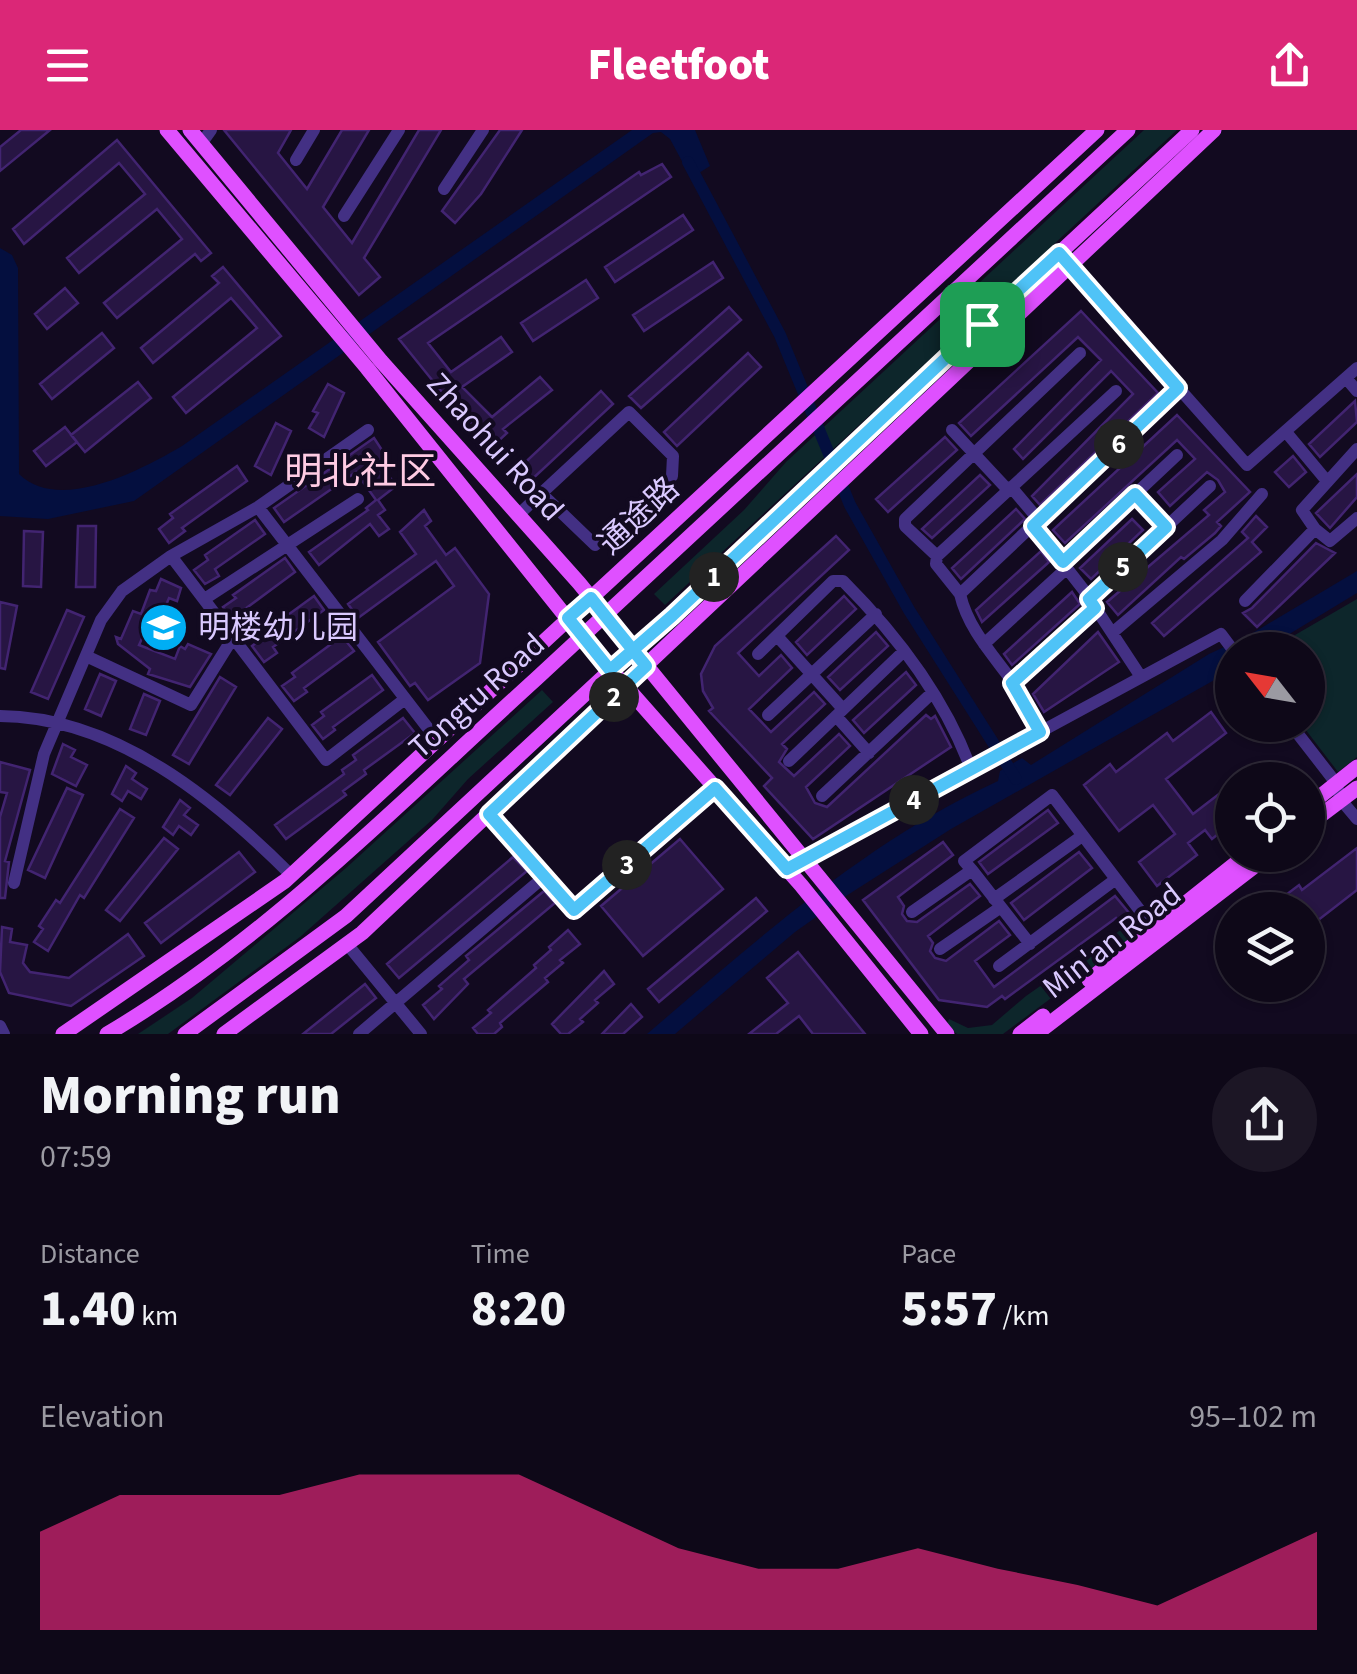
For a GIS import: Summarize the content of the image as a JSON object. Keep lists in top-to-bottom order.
{
  "streets": {
    "main road": [
      "Zhaohui Road",
      "通途路",
      "Tongtu Road",
      "Min'an Road"
    ]
  },
  "crossings": [
    ["Zhaohui Road", "通途路"],
    ["Zhaohui Road", "Tongtu Road"]
  ],
  "districts": ["明北社区"],
  "places": {
    "school or university": ["明楼幼儿园"]
  },
  "north": "top left",
  "page": {
    "header": "Fleetfoot",
    "pins": [
      "6",
      "5",
      "1",
      "2",
      "4",
      "3"
    ],
    "heading": ["Morning run", "07:59"],
    "stats": [
      ["Distance", "1.40 km"],
      ["Time", "8:20"],
      ["Pace", "5:57 /km"]
    ],
    "chart": ["Elevation", "95–102 m"]
  }
}
